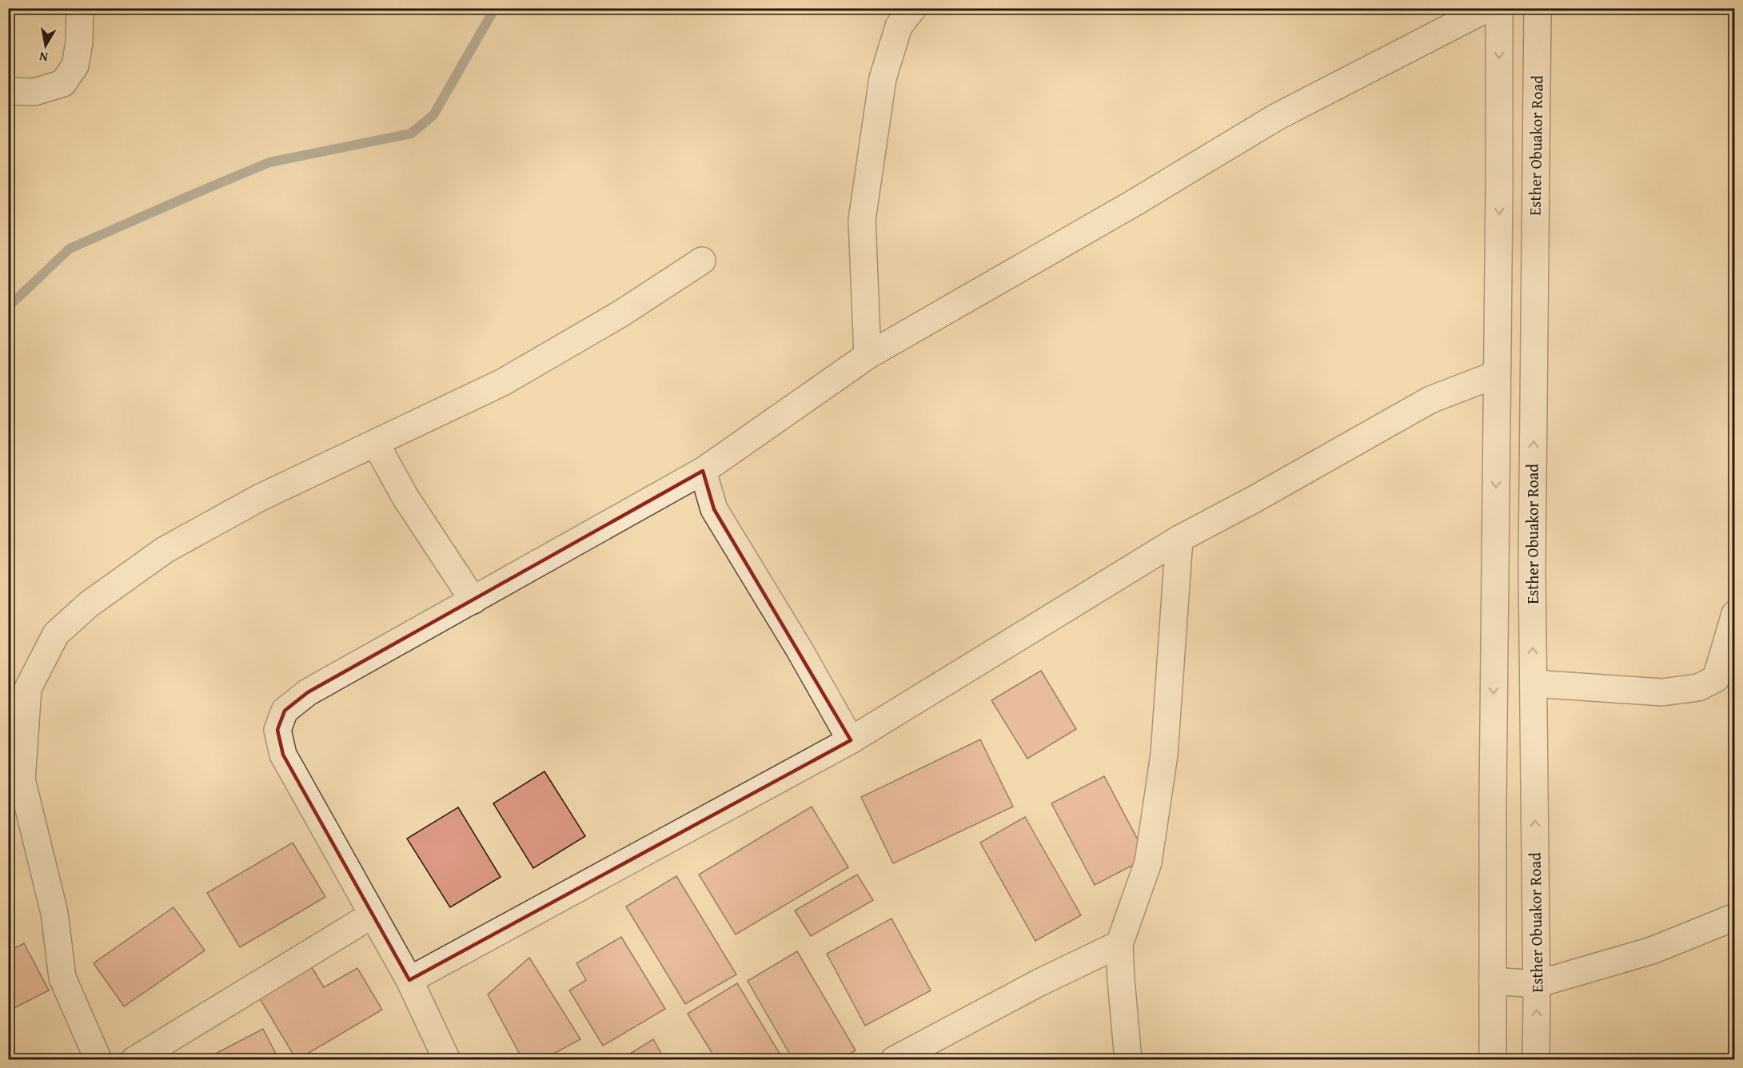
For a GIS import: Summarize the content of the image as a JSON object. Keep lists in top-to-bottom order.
{
  "streets": {
    "street": ["Esther Obuakor Road"]
  },
  "north": "bottom"
}
